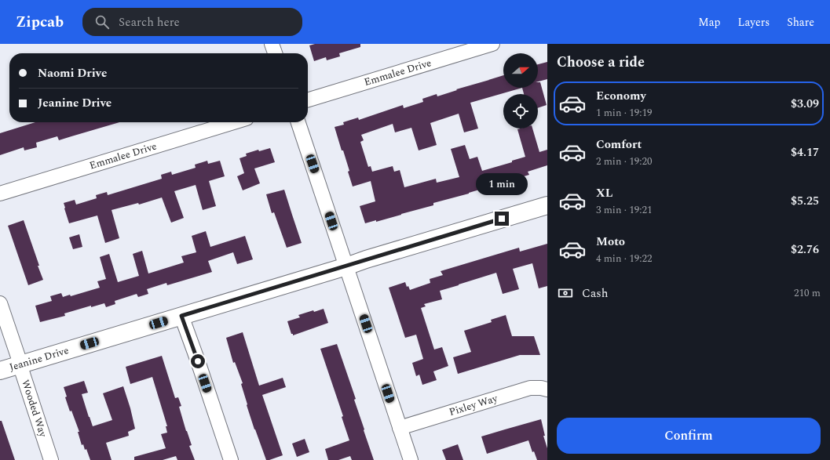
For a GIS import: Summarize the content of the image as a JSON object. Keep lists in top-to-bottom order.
{
  "streets": {
    "street": [
      "Emmalee Drive",
      "Jeanine Drive",
      "Pixley Way",
      "Wooded Way"
    ]
  },
  "crossings": [
    ["Jeanine Drive", "Wooded Way"]
  ],
  "north": "right",
  "page": {
    "header": "Zipcab",
    "search": "Search here",
    "nav": ["Map", "Layers", "Share"],
    "heading": "Choose a ride",
    "banner": ["Naomi Drive", "Jeanine Drive"],
    "list": [
      {
        "name": "Economy",
        "note": "1 min · 19:19",
        "value": "$3.09"
      },
      {
        "name": "Comfort",
        "note": "2 min · 19:20",
        "value": "$4.17"
      },
      {
        "name": "XL",
        "note": "3 min · 19:21",
        "value": "$5.25"
      },
      {
        "name": "Moto",
        "note": "4 min · 19:22",
        "value": "$2.76"
      }
    ],
    "bubble": "1 min",
    "pay": ["Cash", "210 m"],
    "buttons": "Confirm"
  }
}
